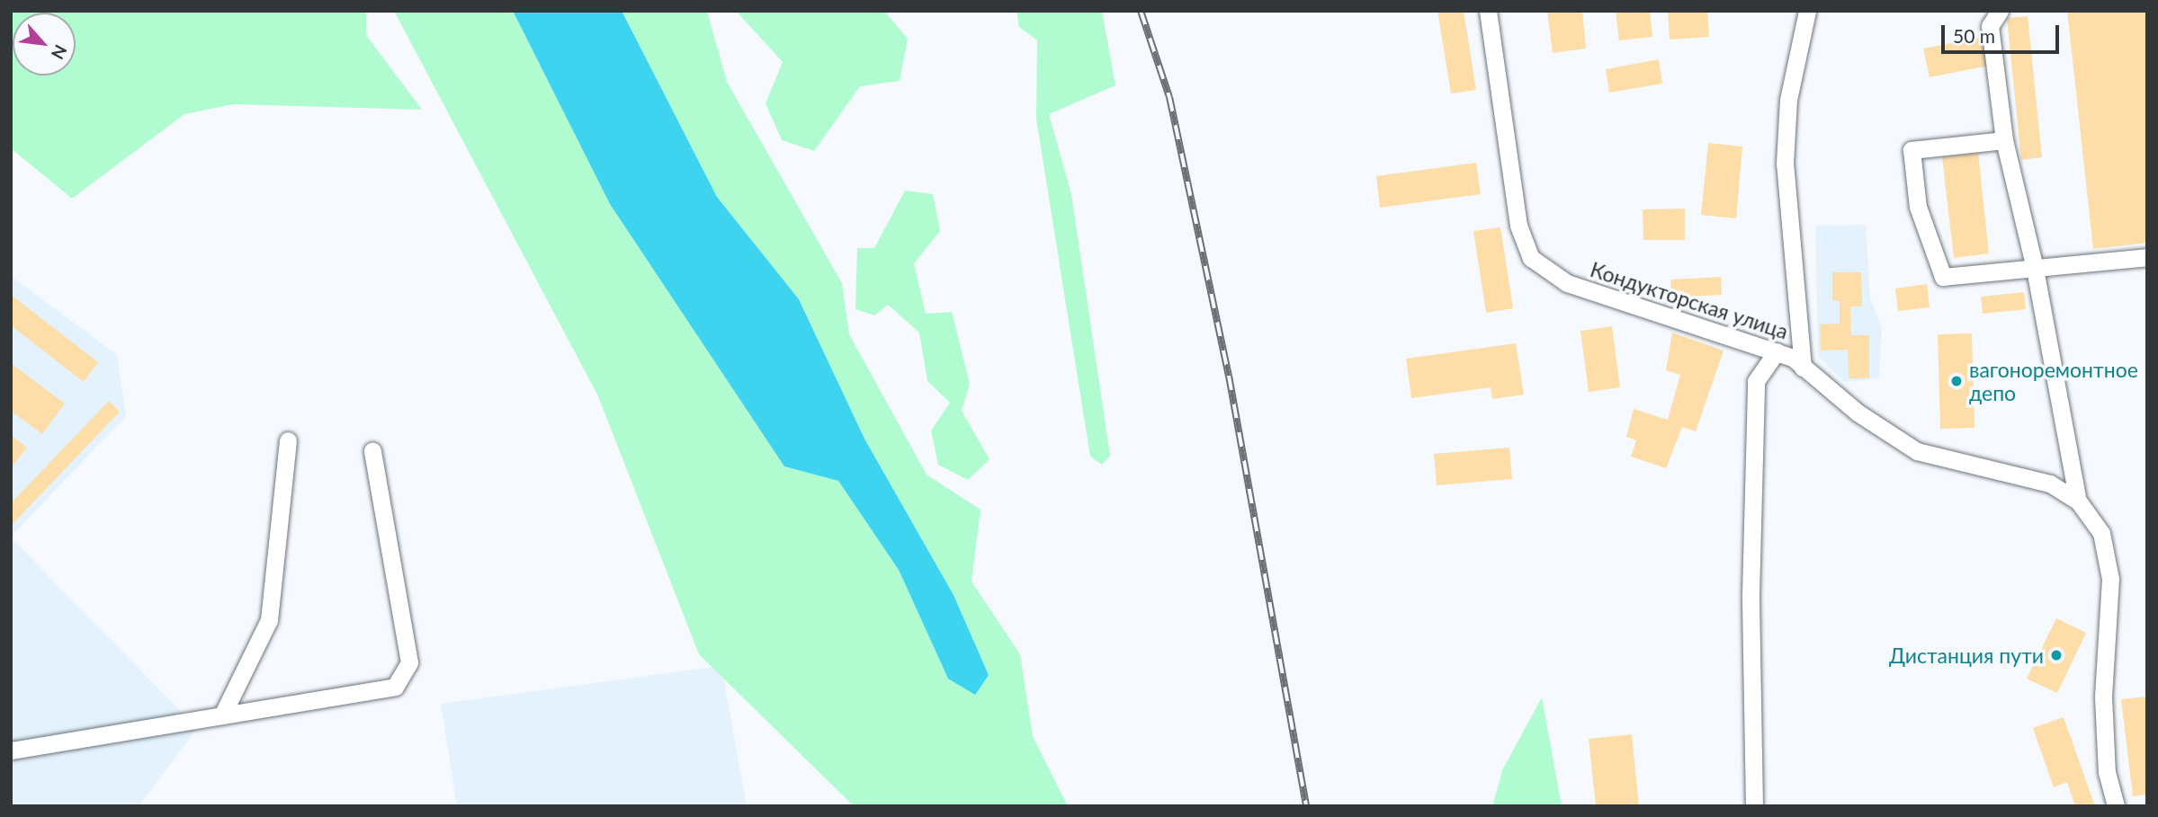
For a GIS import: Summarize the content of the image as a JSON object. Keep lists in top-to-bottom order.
{
  "streets": {
    "lane": ["Кондукторская улица"]
  },
  "places": ["вагоноремонтное депо", "Дистанция пути"],
  "scale_bar": "50 m",
  "north": "bottom right"
}
